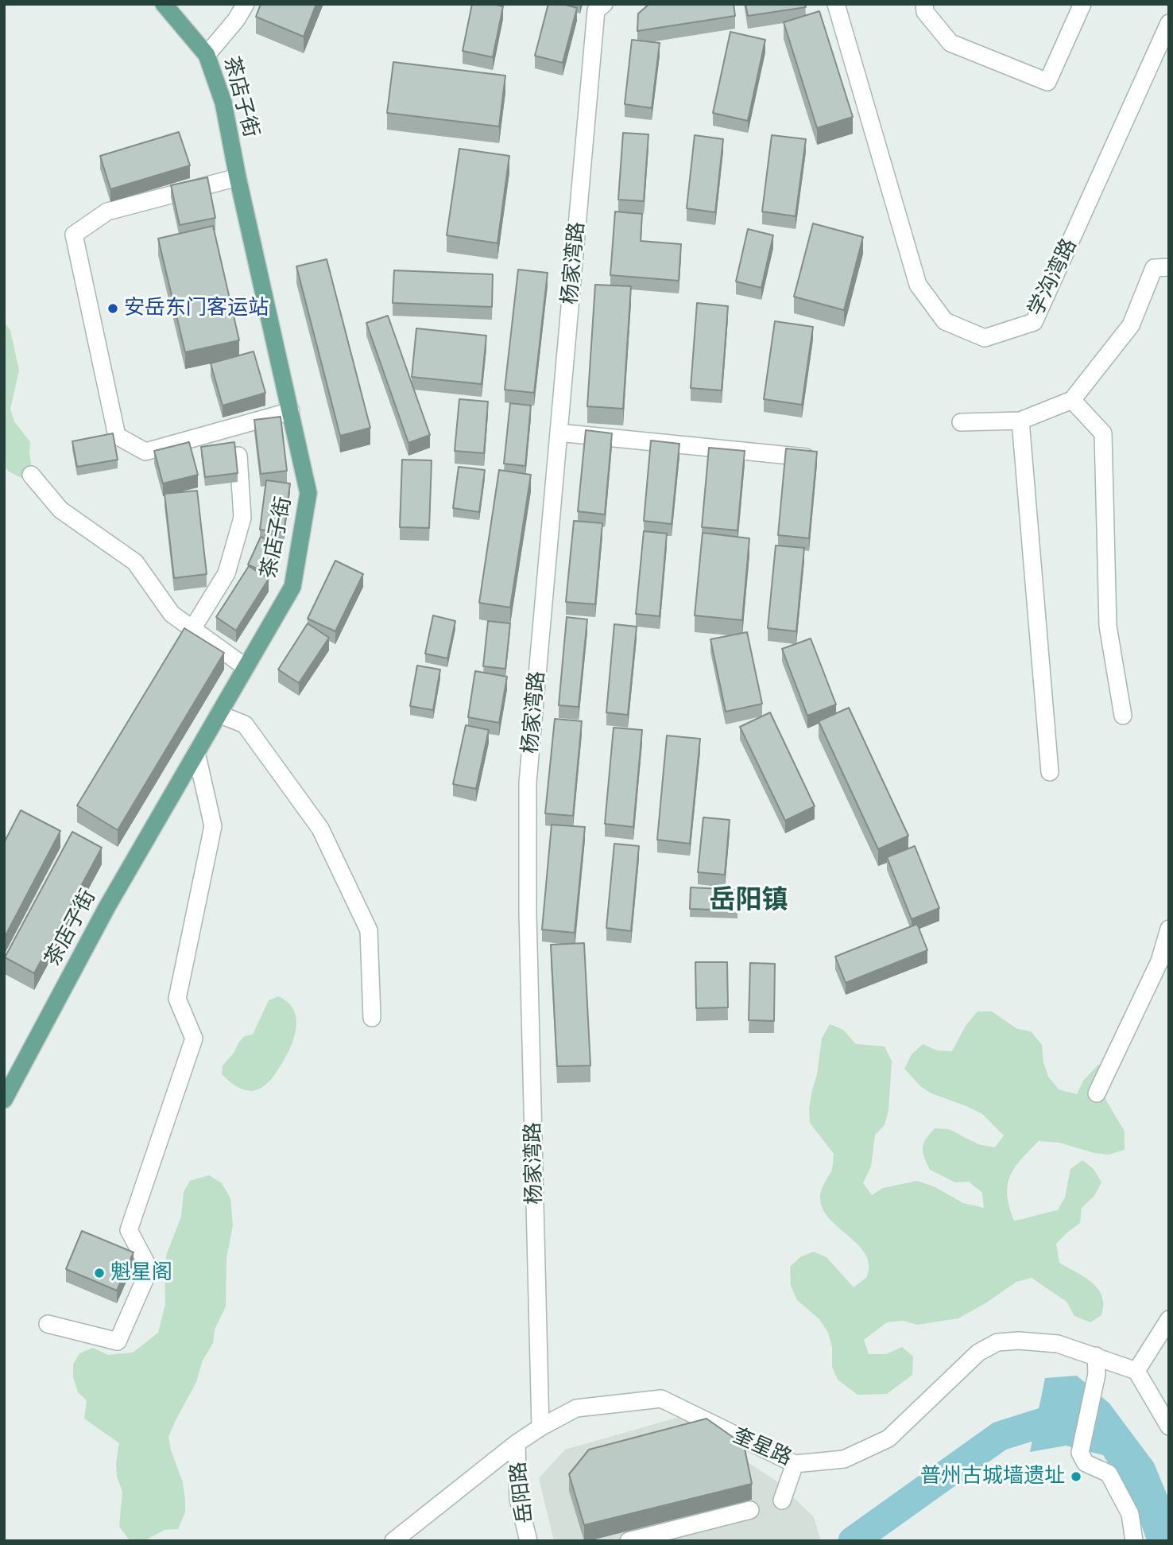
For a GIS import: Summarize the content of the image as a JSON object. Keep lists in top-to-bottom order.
{
  "streets": {
    "main road": ["茶店子街"],
    "street": [
      "杨家湾路",
      "学沟湾路",
      "奎星路",
      "岳阳路"
    ]
  },
  "crossings": [
    ["杨家湾路", "奎星路"],
    ["奎星路", "岳阳路"]
  ],
  "districts": ["岳阳镇"],
  "places": ["安岳东门客运站", "魁星阁", "普州古城墙遗址"]
}
